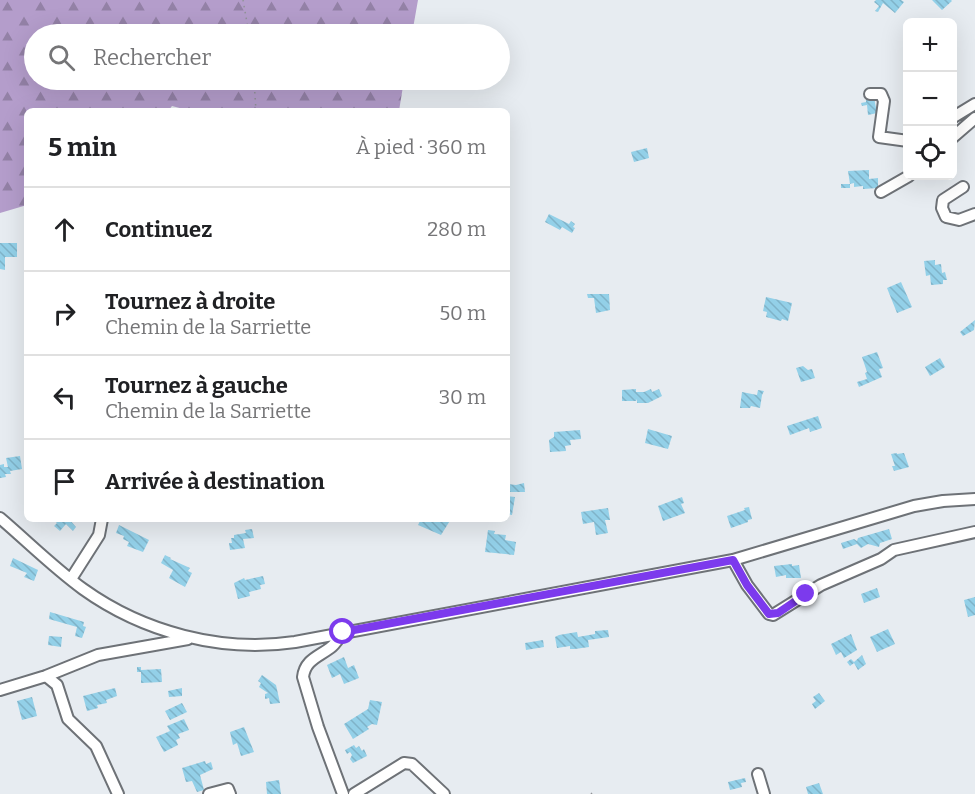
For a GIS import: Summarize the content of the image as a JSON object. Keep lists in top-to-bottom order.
{
  "page": {
    "map_buttons": ["+", "−"],
    "search": "Rechercher",
    "heading": ["5 min", "À pied · 360 m"],
    "list": [
      ["Continuez", "280 m"],
      ["Tournez à droite", "Chemin de la Sarriette", "50 m"],
      ["Tournez à gauche", "Chemin de la Sarriette", "30 m"],
      "Arrivée à destination"
    ]
  }
}
